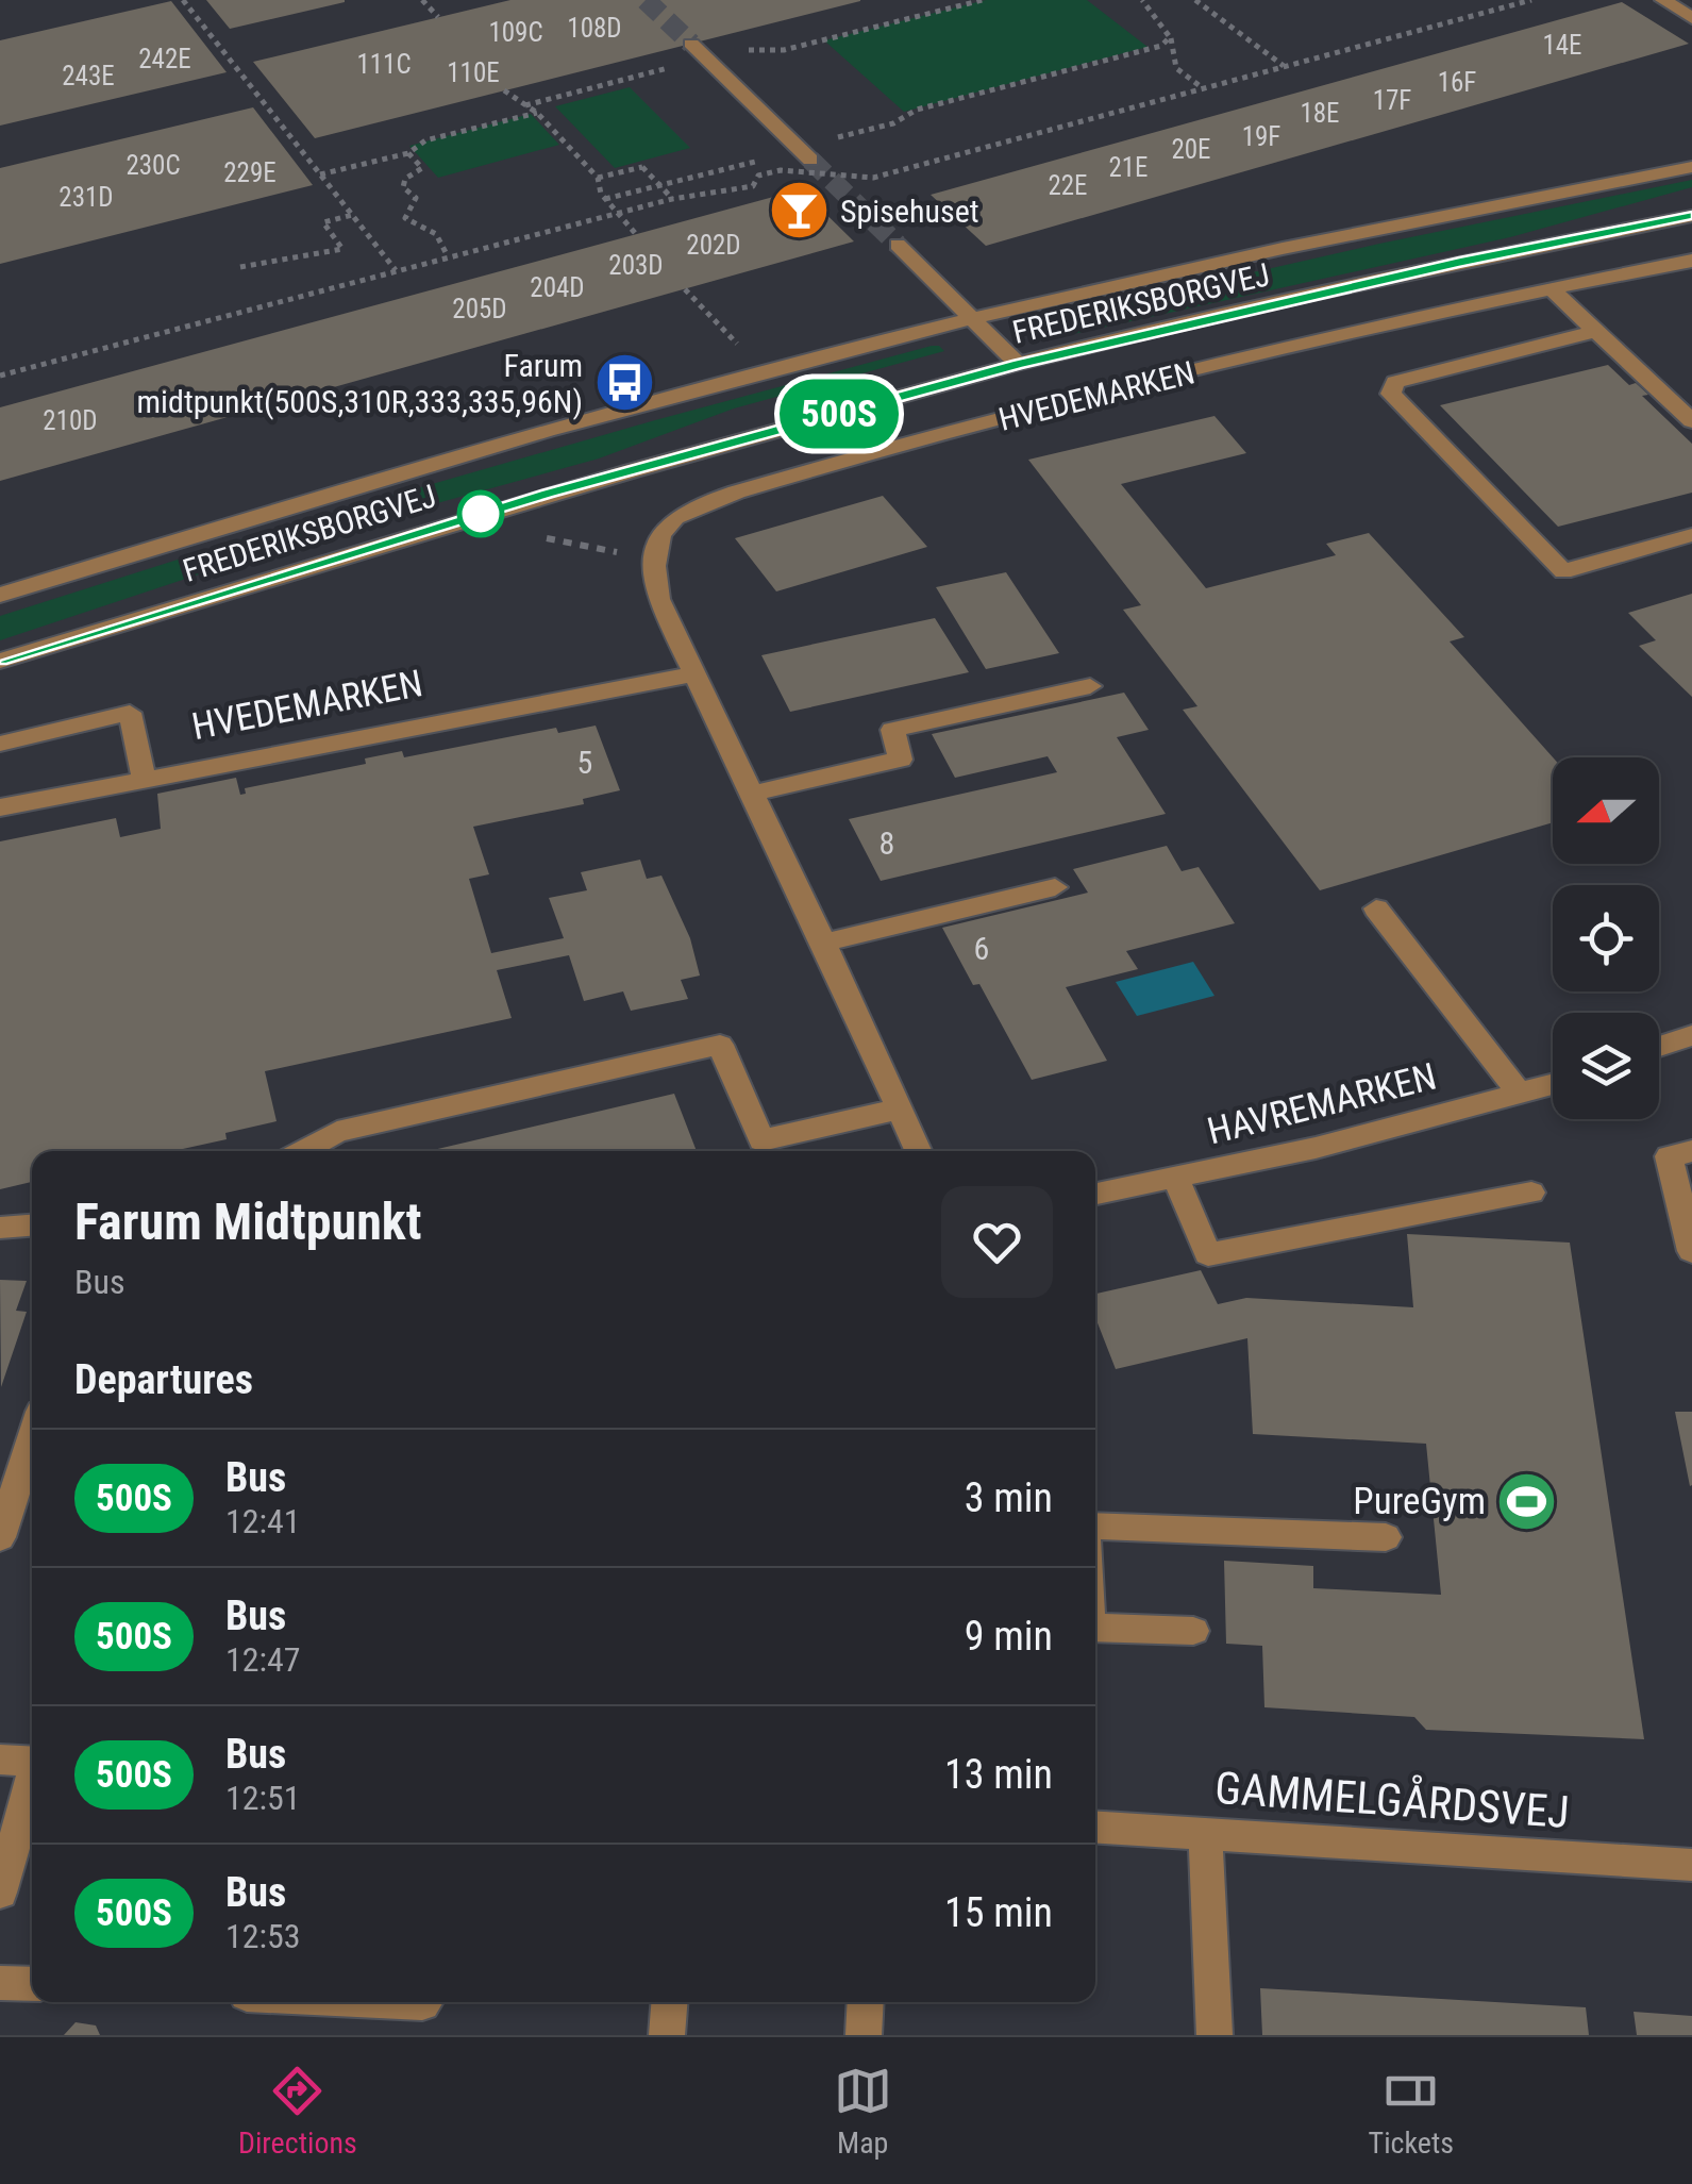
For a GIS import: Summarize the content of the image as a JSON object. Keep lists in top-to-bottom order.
{
  "streets": {
    "street": [
      "FREDERIKSBORGVEJ",
      "HVEDEMARKEN",
      "HAVREMARKEN",
      "GAMMELGÅRDSVEJ"
    ]
  },
  "places": {
    "bar": ["Spisehuset"],
    "bus stop": ["Farum midtpunkt(500S,310R,333,335,96N)"],
    "sports": ["PureGym"]
  },
  "lines": ["bus line 500S"],
  "house_numbers": [
    "108D",
    "109C",
    "14E",
    "242E",
    "111C",
    "110E",
    "243E",
    "16F",
    "17F",
    "18E",
    "19F",
    "20E",
    "230C",
    "21E",
    "229E",
    "22E",
    "231D",
    "202D",
    "203D",
    "204D",
    "205D",
    "210D",
    "5",
    "8",
    "6"
  ],
  "north": "left",
  "page": {
    "on_map": "500S",
    "heading": [
      ["Farum Midtpunkt", "Bus"],
      "Departures"
    ],
    "list": [
      {
        "mark": "500S",
        "name": "Bus",
        "note": "12:41",
        "value": "3 min"
      },
      {
        "mark": "500S",
        "name": "Bus",
        "note": "12:47",
        "value": "9 min"
      },
      {
        "mark": "500S",
        "name": "Bus",
        "note": "12:51",
        "value": "13 min"
      },
      {
        "mark": "500S",
        "name": "Bus",
        "note": "12:53",
        "value": "15 min"
      }
    ],
    "tabs": ["Directions", "Map", "Tickets"]
  }
}
